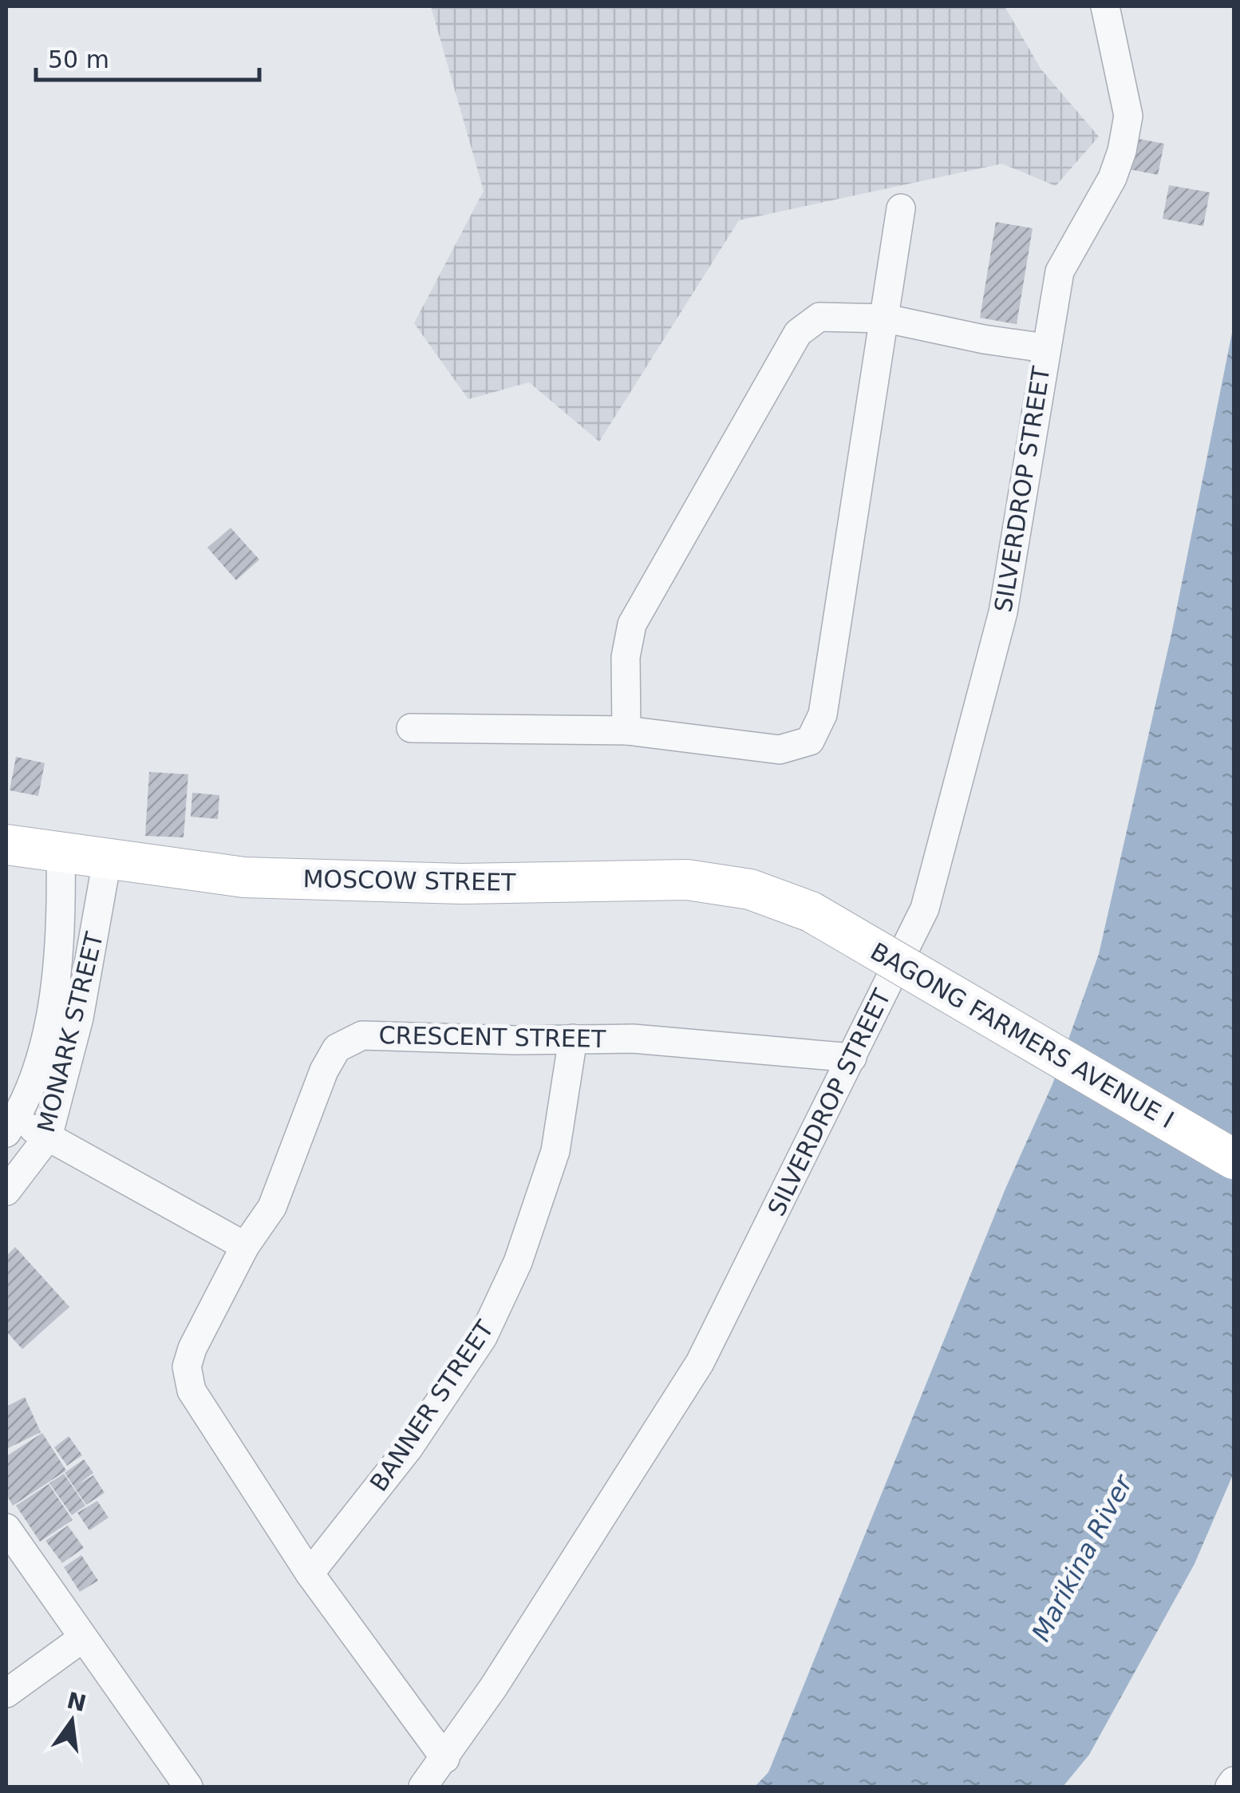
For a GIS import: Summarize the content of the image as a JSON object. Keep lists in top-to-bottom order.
{
  "streets": {
    "street": [
      "SILVERDROP STREET",
      "MOSCOW STREET",
      "MONARK STREET",
      "BAGONG FARMERS AVENUE I",
      "CRESCENT STREET",
      "BANNER STREET"
    ]
  },
  "crossings": [
    ["SILVERDROP STREET", "CRESCENT STREET"],
    ["MOSCOW STREET", "MONARK STREET"],
    ["MOSCOW STREET", "BAGONG FARMERS AVENUE I"],
    ["CRESCENT STREET", "BANNER STREET"]
  ],
  "water": ["Marikina River"],
  "scale_bar": "50 m",
  "north": "top"
}
